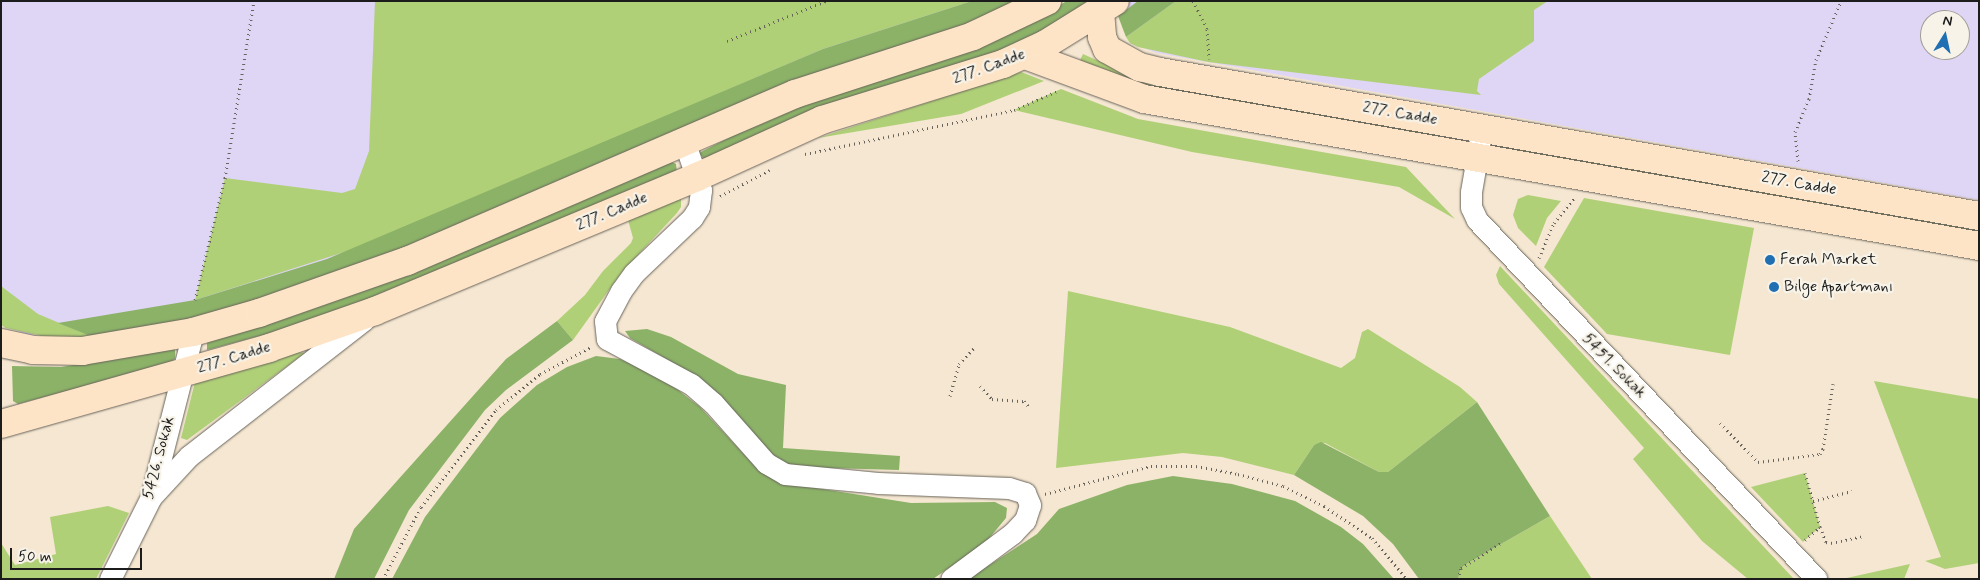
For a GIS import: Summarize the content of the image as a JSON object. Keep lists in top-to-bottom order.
{
  "streets": {
    "street": ["277. Cadde", "5451. Sokak", "5426. Sokak"]
  },
  "crossings": [
    ["277. Cadde", "5451. Sokak"],
    ["277. Cadde", "5426. Sokak"]
  ],
  "places": ["Ferah Market", "Bilge Apartmanı"],
  "scale_bar": "50 m",
  "north": "top"
}
